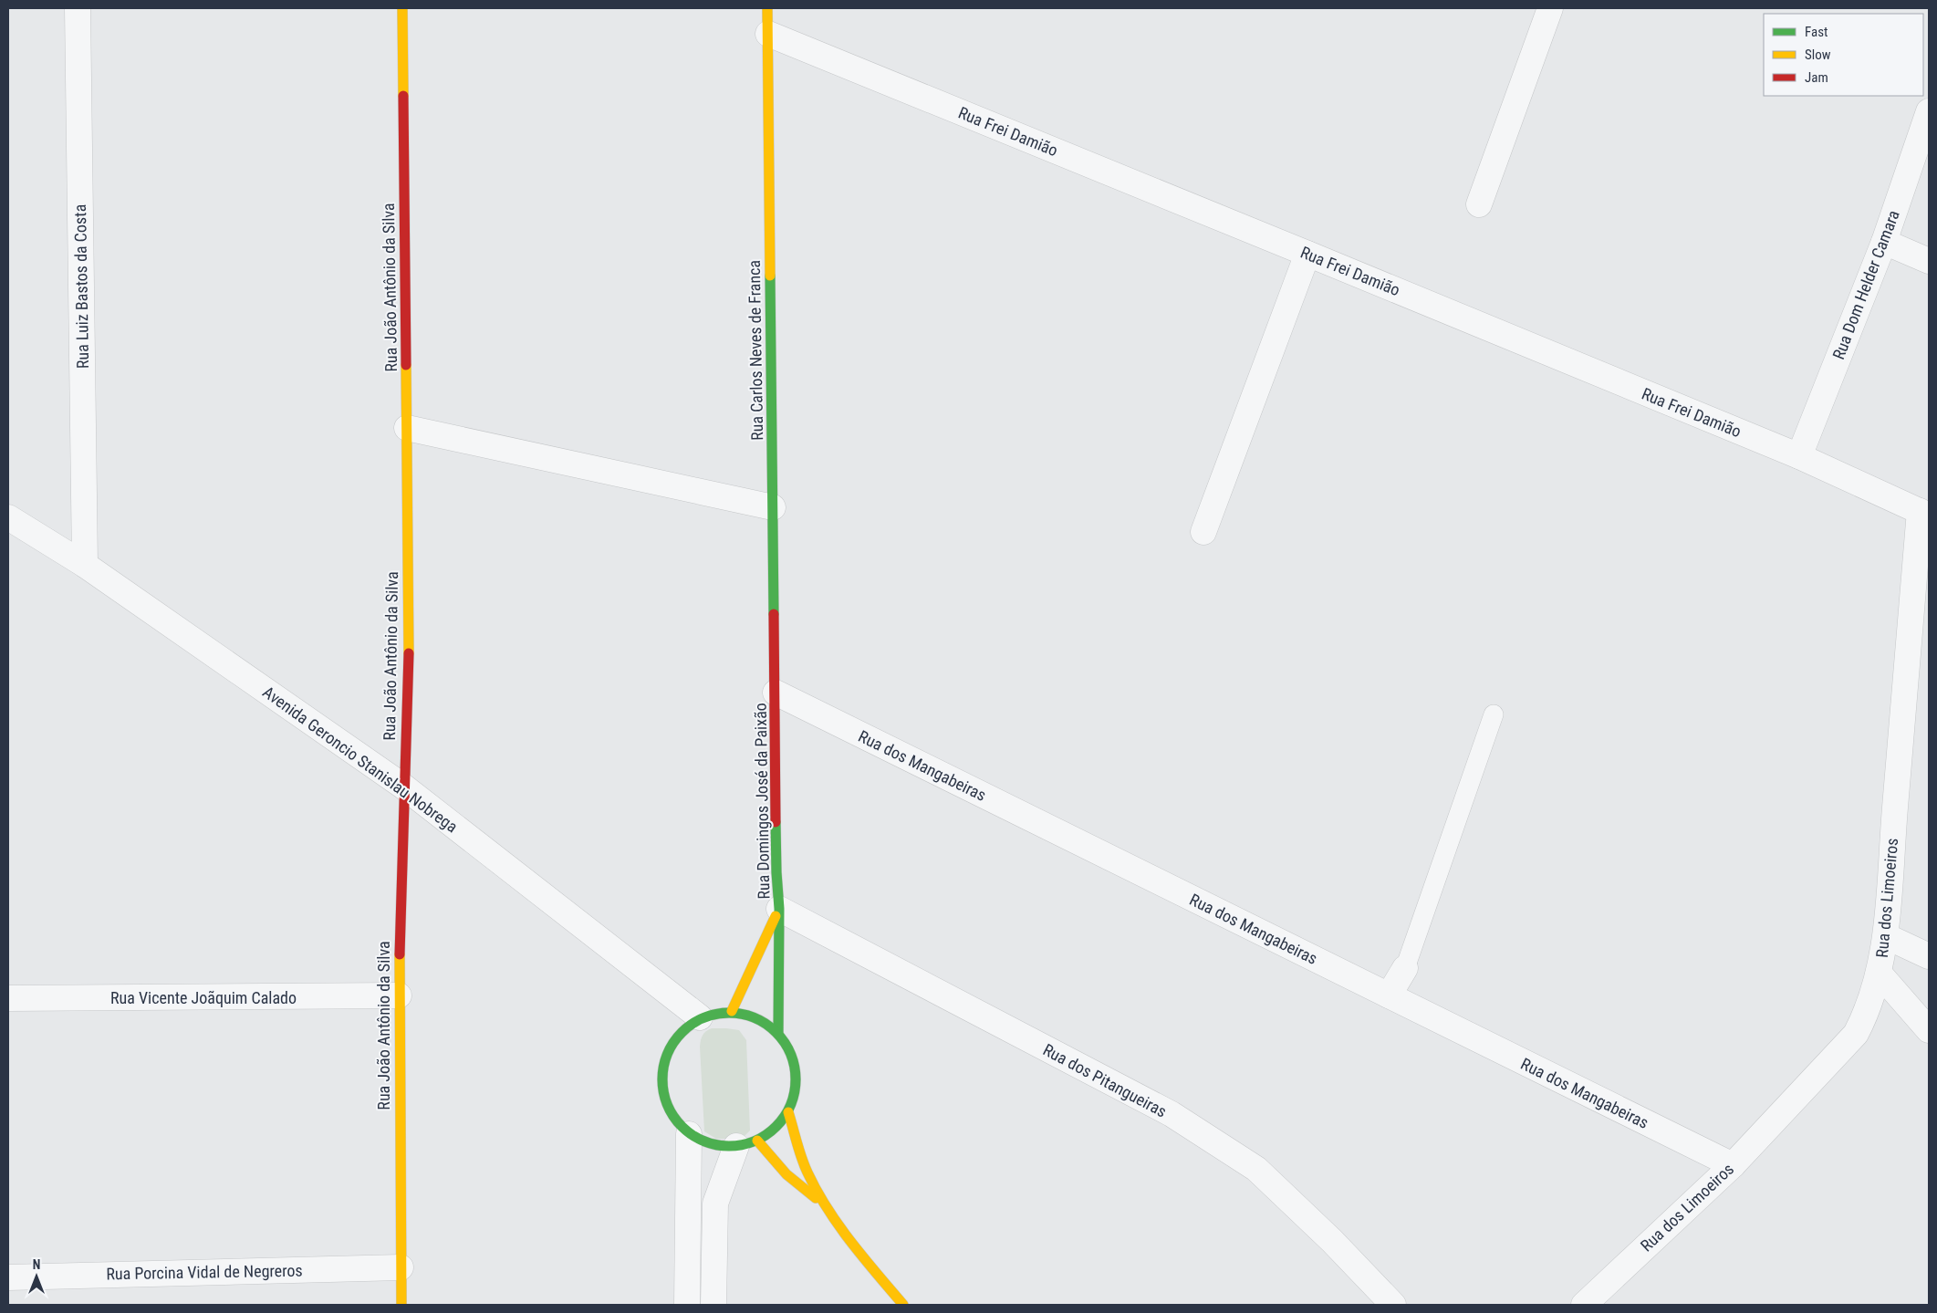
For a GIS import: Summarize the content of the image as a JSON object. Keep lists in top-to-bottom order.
{
  "streets": {
    "main road": ["Rua João Antônio da Silva", "Rua Carlos Neves de Franca", "Rua Domingos José da Paixão"],
    "street": [
      "Rua Frei Damião",
      "Rua Dom Helder Camara",
      "Rua Luiz Bastos da Costa",
      "Avenida Geroncio Stanislau Nobrega",
      "Rua dos Mangabeiras",
      "Rua dos Limoeiros",
      "Rua Vicente Joãquim Calado",
      "Rua dos Pitangueiras",
      "Rua Porcina Vidal de Negreros"
    ]
  },
  "crossings": [
    ["Rua Frei Damião", "Rua Dom Helder Camara"],
    ["Rua Frei Damião", "Rua Carlos Neves de Franca"],
    ["Rua Frei Damião", "Rua dos Limoeiros"],
    ["Rua Luiz Bastos da Costa", "Avenida Geroncio Stanislau Nobrega"],
    ["Rua João Antônio da Silva", "Avenida Geroncio Stanislau Nobrega"],
    ["Rua João Antônio da Silva", "Rua Vicente Joãquim Calado"],
    ["Rua João Antônio da Silva", "Rua Porcina Vidal de Negreros"],
    ["Rua Carlos Neves de Franca", "Rua dos Mangabeiras"],
    ["Rua Carlos Neves de Franca", "Rua Domingos José da Paixão"],
    ["Avenida Geroncio Stanislau Nobrega", "Rua Domingos José da Paixão"],
    ["Rua dos Mangabeiras", "Rua Domingos José da Paixão"],
    ["Rua dos Mangabeiras", "Rua dos Limoeiros"],
    ["Rua Domingos José da Paixão", "Rua dos Pitangueiras"]
  ],
  "legend": ["Fast", "Slow", "Jam"],
  "north": "top"
}
